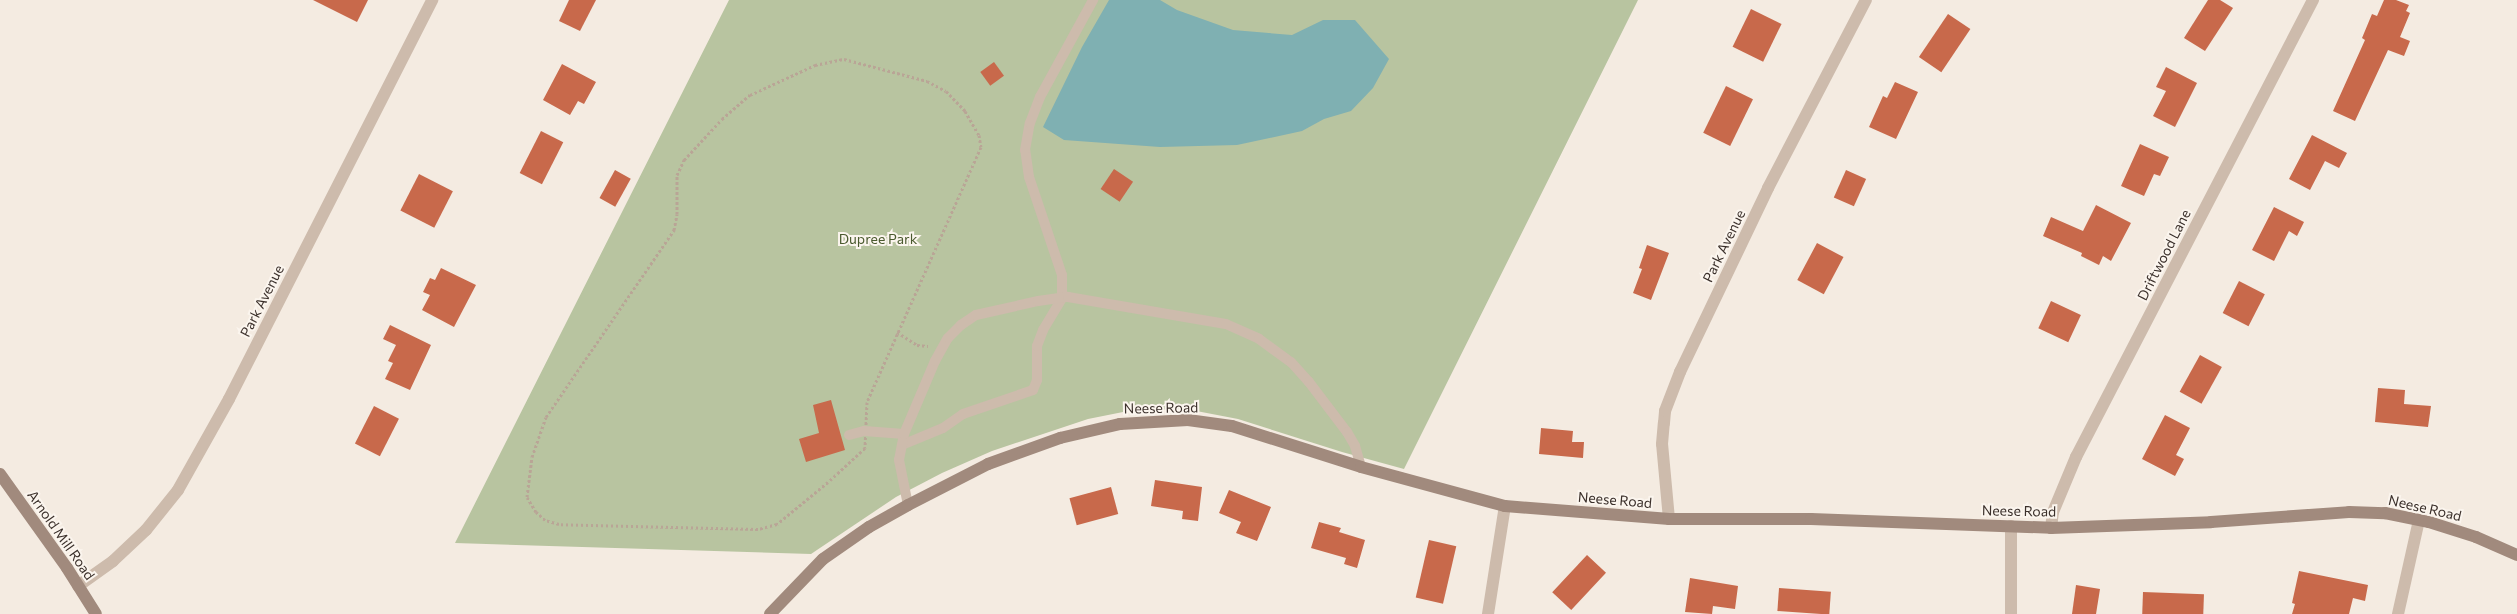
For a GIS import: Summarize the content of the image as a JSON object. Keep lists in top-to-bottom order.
{
  "streets": {
    "street": [
      "Park Avenue",
      "Driftwood Lane",
      "Neese Road",
      "Arnold Mill Road"
    ]
  },
  "crossings": [
    ["Park Avenue", "Neese Road"],
    ["Park Avenue", "Arnold Mill Road"],
    ["Driftwood Lane", "Neese Road"]
  ],
  "parks": ["Dupree Park"]
}
